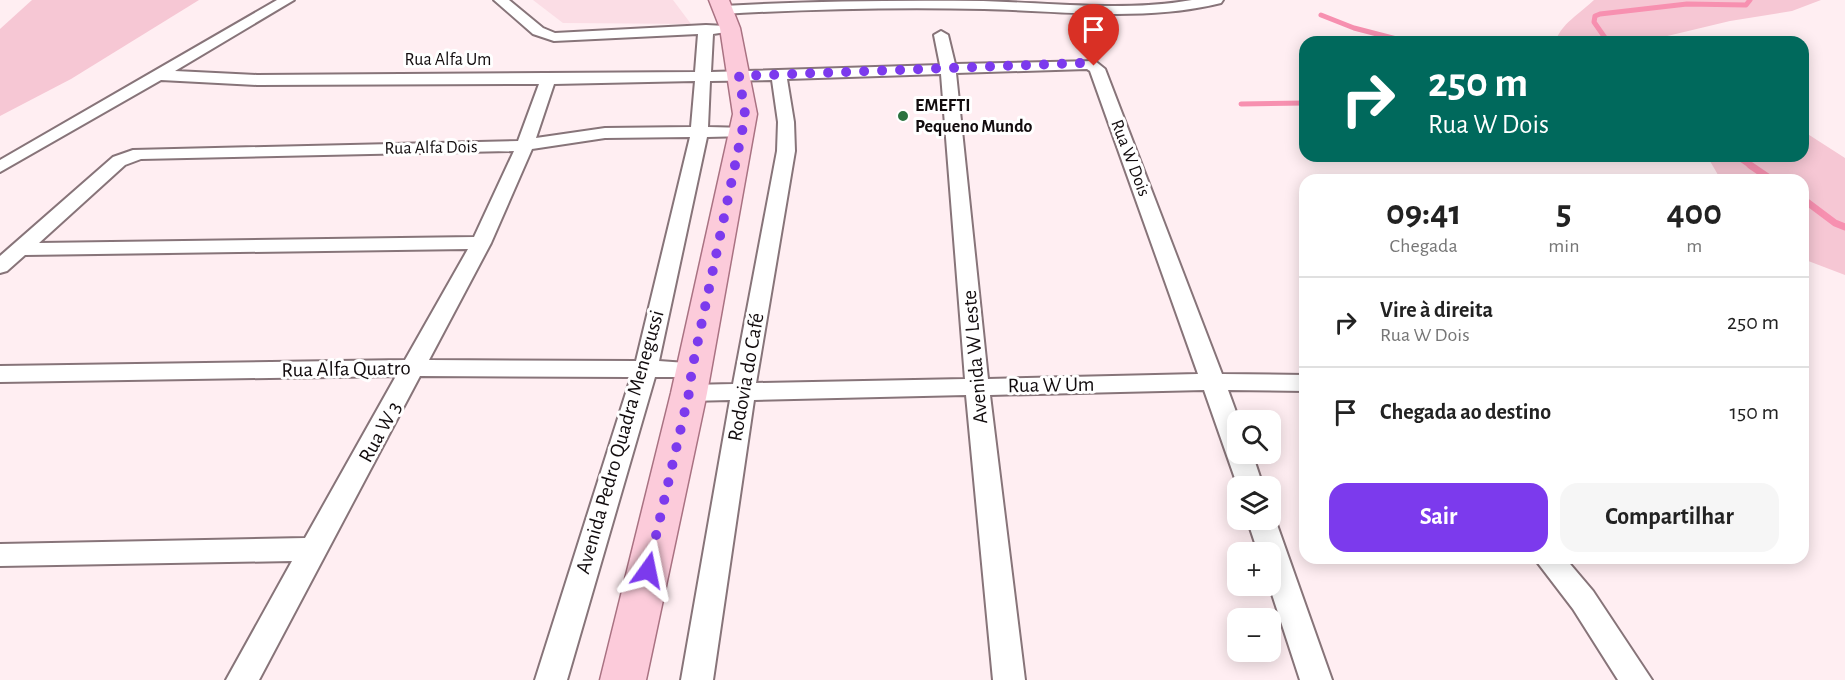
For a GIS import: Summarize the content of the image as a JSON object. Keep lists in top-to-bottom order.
{
  "streets": {
    "street": [
      "Rua Alfa Um",
      "Rua Alfa Dois",
      "Rua W Dois",
      "Avenida W Leste",
      "Rua Alfa Quatro",
      "Rodovia do Café",
      "Rua W Um",
      "Rua W 3",
      "Avenida Pedro Quadra Menegussi"
    ]
  },
  "crossings": [
    ["Rua Alfa Um", "Rua W Dois"],
    ["Rua Alfa Um", "Rua W 3"],
    ["Rua Alfa Um", "Avenida Pedro Quadra Menegussi"],
    ["Rua Alfa Dois", "Rua W 3"],
    ["Rua Alfa Dois", "Avenida Pedro Quadra Menegussi"],
    ["Rua W Dois", "Avenida W Leste"],
    ["Rua W Dois", "Rodovia do Café"],
    ["Rua W Dois", "Rua W Um"],
    ["Avenida W Leste", "Rua W Um"],
    ["Rua Alfa Quatro", "Rua W Um"],
    ["Rua Alfa Quatro", "Rua W 3"],
    ["Rua Alfa Quatro", "Avenida Pedro Quadra Menegussi"],
    ["Rodovia do Café", "Rua W Um"]
  ],
  "places": ["EMEFTI Pequeno Mundo"],
  "page": {
    "turn": ["250 m", "Rua W Dois"],
    "eta": [
      "09:41",
      "Chegada",
      "5",
      "min",
      "400",
      "m"
    ],
    "list": [
      {
        "name": "Vire à direita",
        "note": "Rua W Dois",
        "value": "250 m"
      },
      {
        "name": "Chegada ao destino",
        "value": "150 m"
      }
    ],
    "map_buttons": ["+", "−"],
    "buttons": ["Sair", "Compartilhar"]
  }
}
